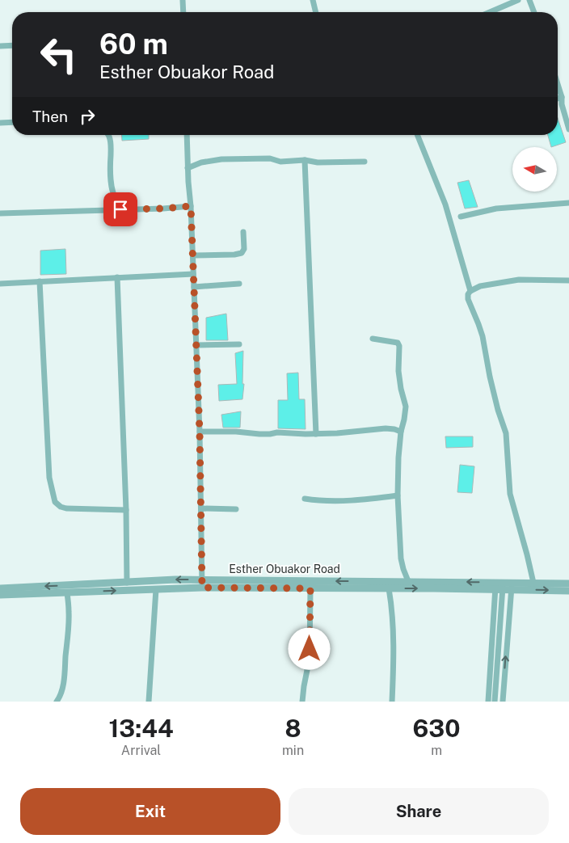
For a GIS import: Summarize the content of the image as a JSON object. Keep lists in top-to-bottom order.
{
  "streets": {
    "street": ["Esther Obuakor Road"]
  },
  "north": "left",
  "page": {
    "turn": ["60 m", "Esther Obuakor Road"],
    "then": "Then",
    "eta": [
      "13:44",
      "Arrival",
      "8",
      "min",
      "630",
      "m"
    ],
    "buttons": ["Exit", "Share"]
  }
}
